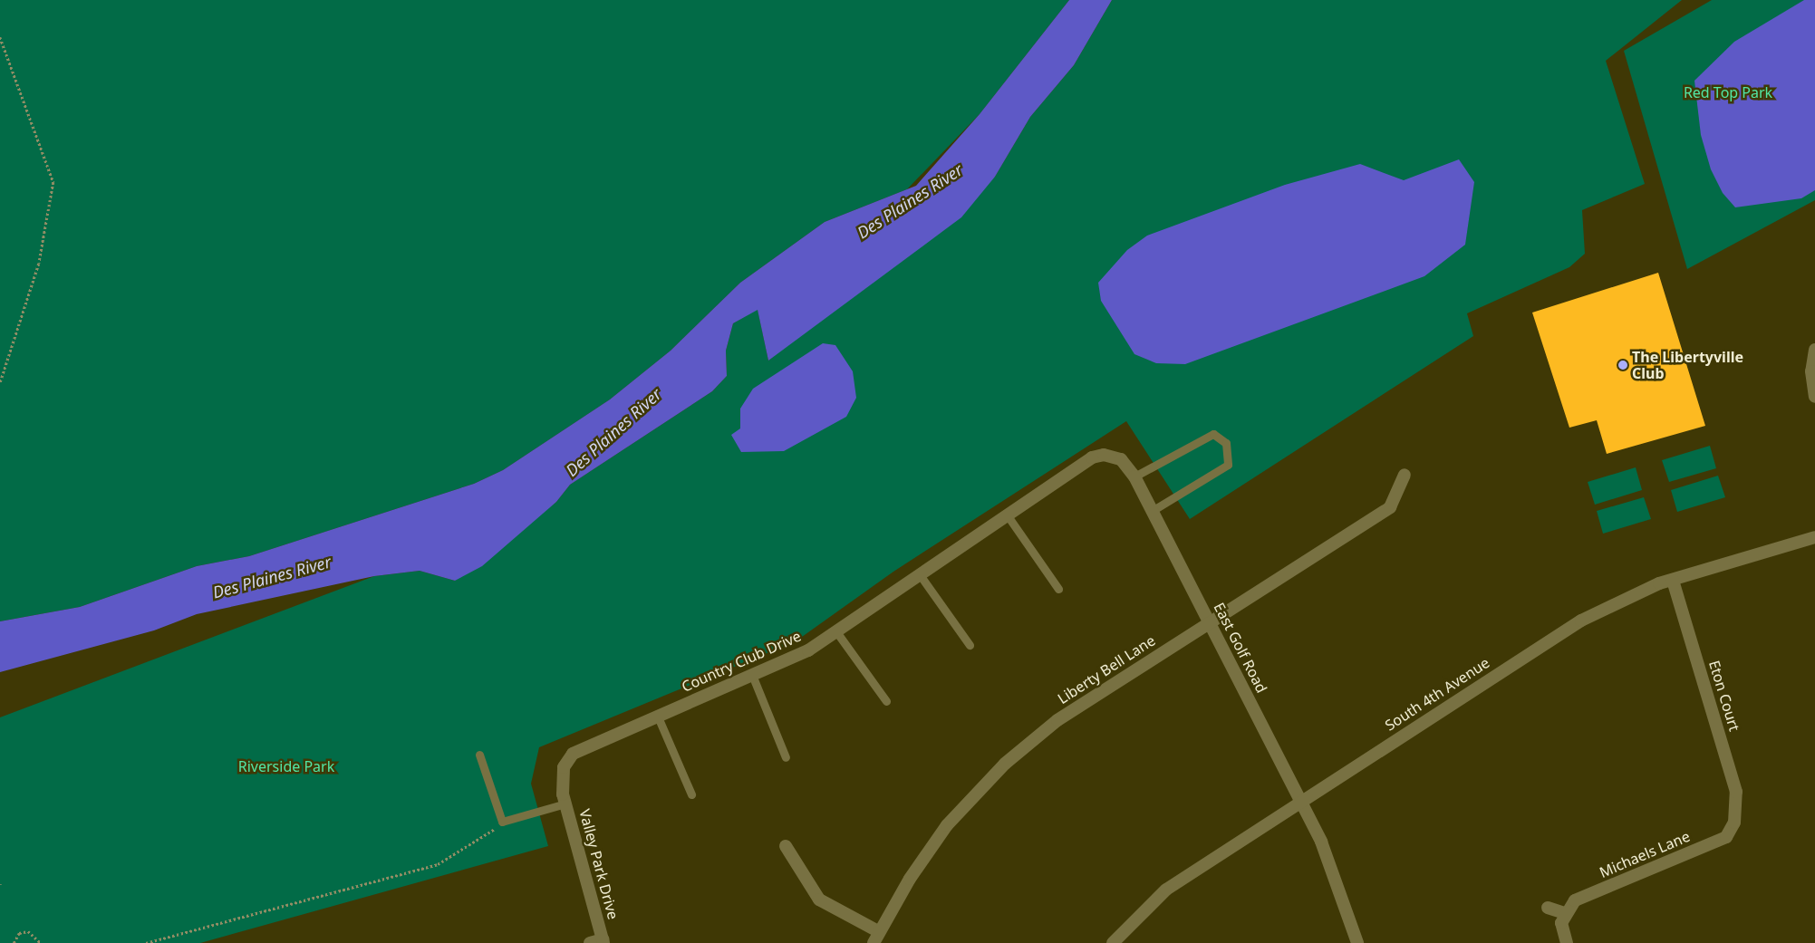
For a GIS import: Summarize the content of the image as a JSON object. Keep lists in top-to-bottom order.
{
  "streets": {
    "street": [
      "East Golf Road",
      "Country Club Drive",
      "Liberty Bell Lane",
      "South 4th Avenue",
      "Eton Court",
      "Michaels Lane",
      "Valley Park Drive"
    ]
  },
  "crossings": [
    ["East Golf Road", "Country Club Drive"],
    ["East Golf Road", "Liberty Bell Lane"],
    ["East Golf Road", "South 4th Avenue"],
    ["Country Club Drive", "Valley Park Drive"],
    ["South 4th Avenue", "Eton Court"],
    ["Eton Court", "Michaels Lane"]
  ],
  "water": ["Des Plaines River"],
  "parks": ["Red Top Park", "Riverside Park"],
  "places": ["The Libertyville Club"]
}
